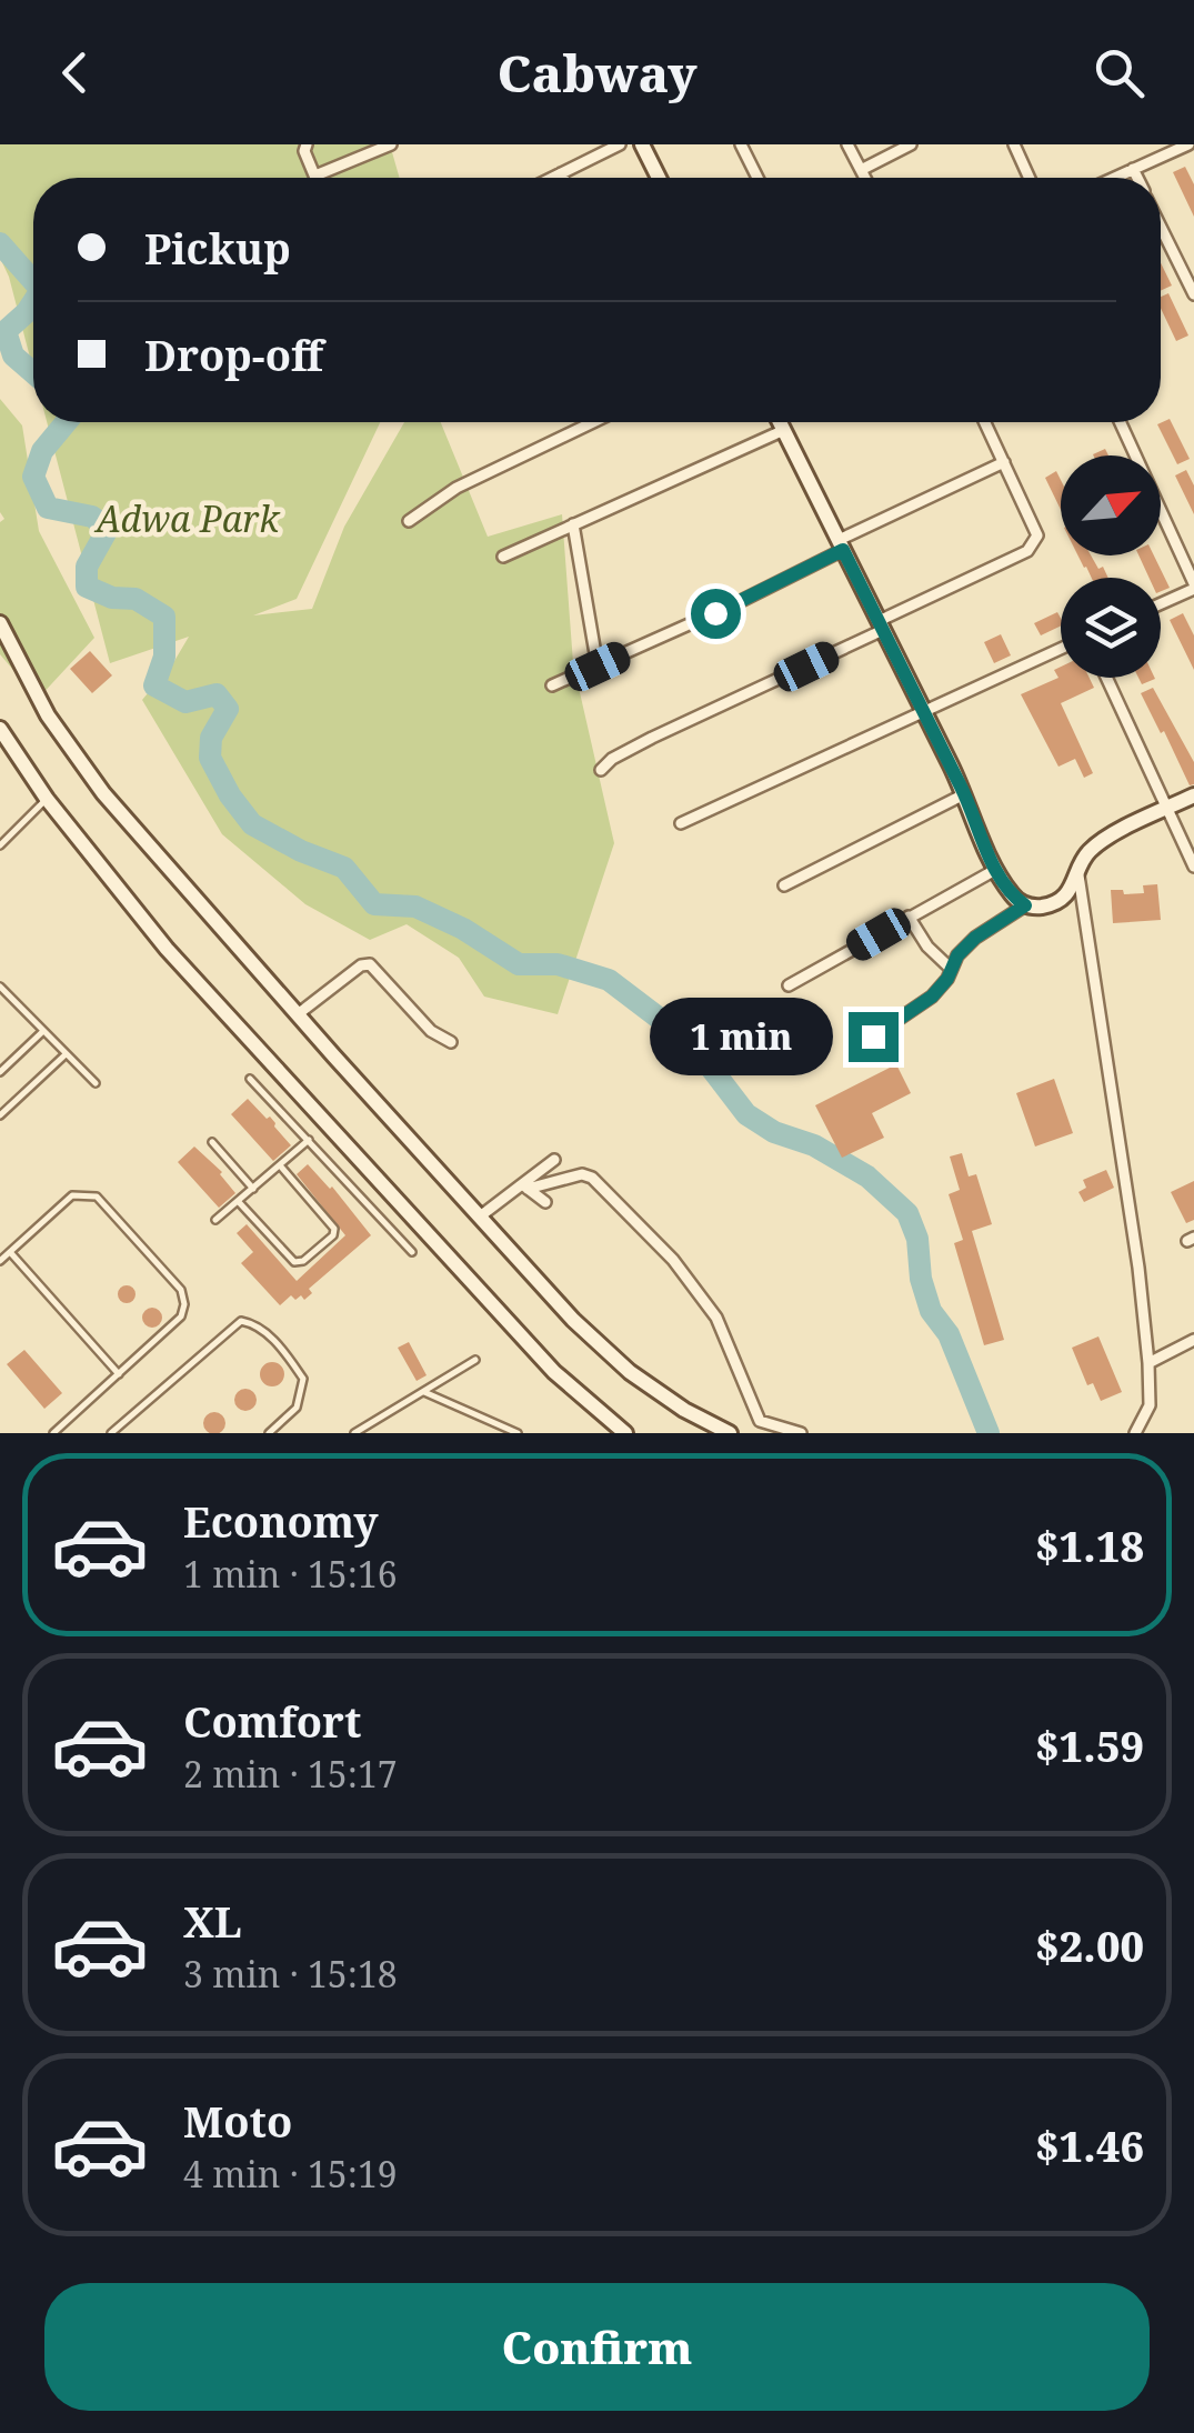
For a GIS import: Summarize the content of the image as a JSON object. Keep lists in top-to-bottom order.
{
  "parks": ["Adwa Park"],
  "north": "top right",
  "page": {
    "header": "Cabway",
    "banner": ["Pickup", "Drop-off"],
    "bubble": "1 min",
    "list": [
      {
        "name": "Economy",
        "note": "1 min · 15:16",
        "value": "$1.18"
      },
      {
        "name": "Comfort",
        "note": "2 min · 15:17",
        "value": "$1.59"
      },
      {
        "name": "XL",
        "note": "3 min · 15:18",
        "value": "$2.00"
      },
      {
        "name": "Moto",
        "note": "4 min · 15:19",
        "value": "$1.46"
      }
    ],
    "buttons": "Confirm"
  }
}
